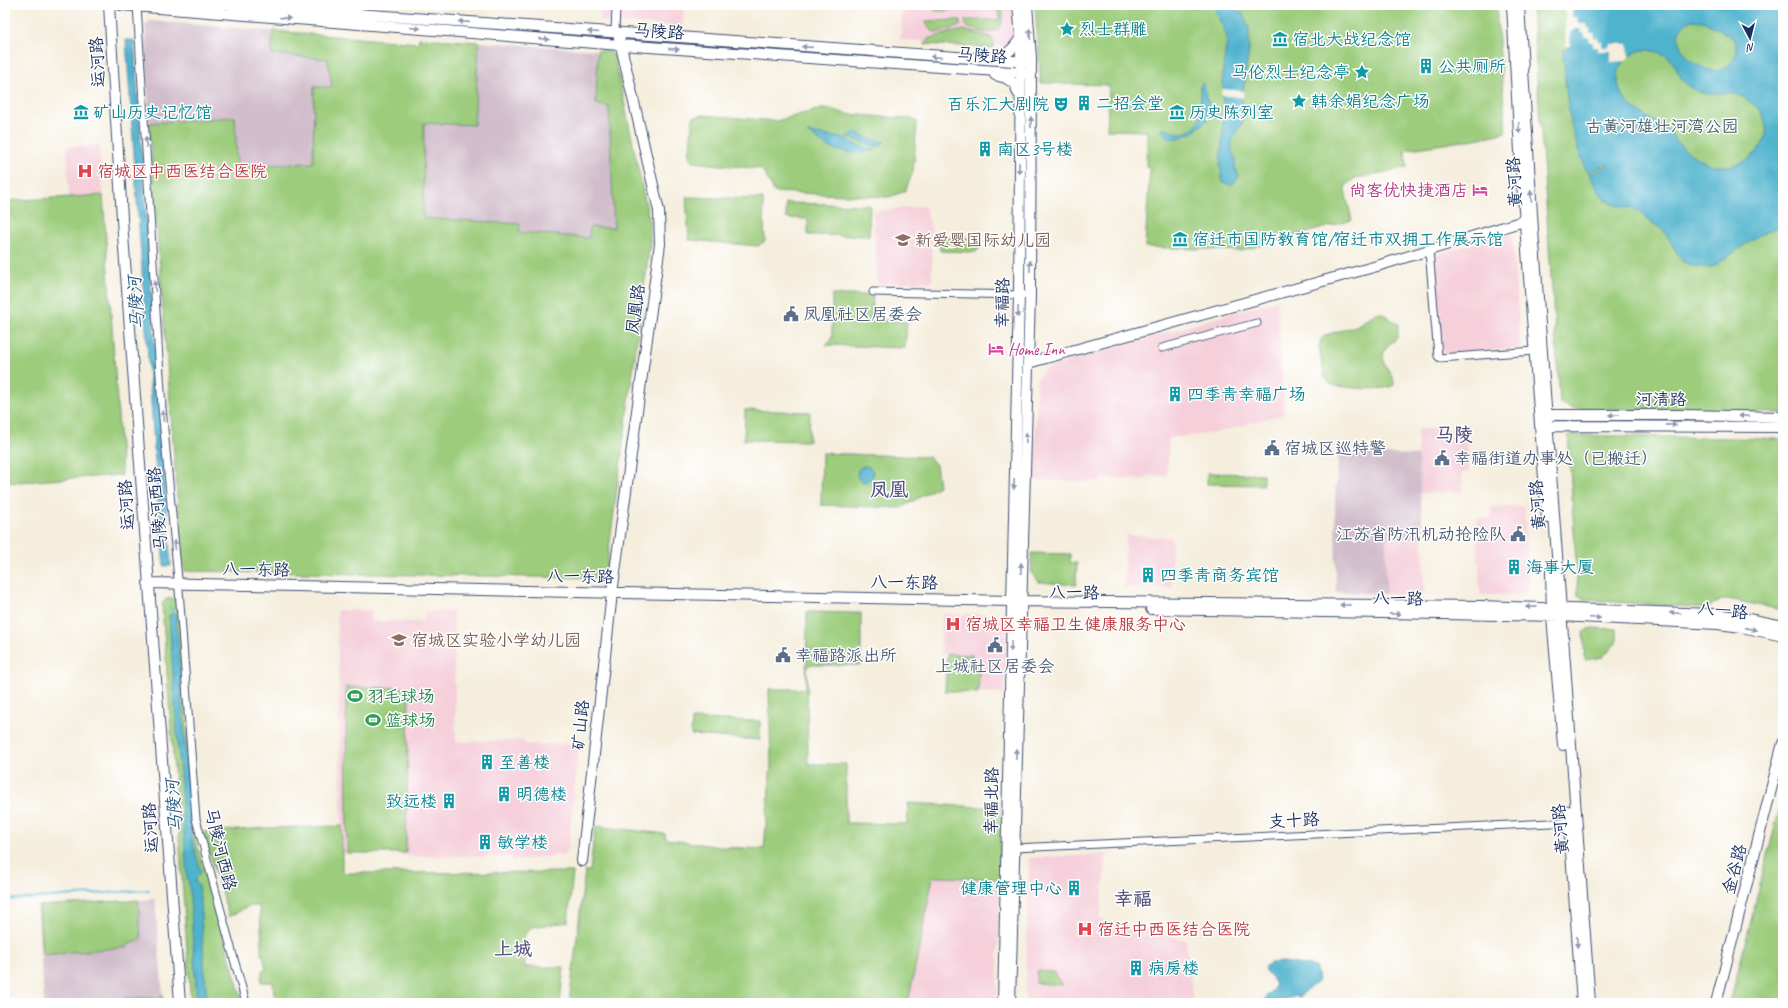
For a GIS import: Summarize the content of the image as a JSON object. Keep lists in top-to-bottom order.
{
  "streets": {
    "main road": [
      "马陵路",
      "运河路",
      "黄河路",
      "幸福路",
      "凤凰路",
      "河清路",
      "八一东路",
      "八一路",
      "矿山路",
      "幸福北路",
      "金谷路"
    ],
    "street": ["马陵河西路", "支十路"]
  },
  "crossings": [
    ["马陵路", "幸福路"],
    ["马陵路", "凤凰路"],
    ["马陵路", "马陵河西路"],
    ["运河路", "八一东路"],
    ["黄河路", "河清路"],
    ["黄河路", "八一路"],
    ["黄河路", "支十路"],
    ["幸福路", "八一东路"],
    ["幸福路", "八一路"],
    ["幸福路", "幸福北路"],
    ["凤凰路", "八一东路"],
    ["凤凰路", "矿山路"],
    ["马陵河西路", "八一东路"],
    ["八一东路", "八一路"],
    ["八一东路", "矿山路"],
    ["八一东路", "幸福北路"],
    ["八一路", "幸福北路"],
    ["幸福北路", "支十路"]
  ],
  "one_way": ["马陵河西路"],
  "districts": [
    "马陵",
    "凤凰",
    "幸福",
    "上城"
  ],
  "water": ["马陵河"],
  "parks": ["古黄河雄壮河湾公园"],
  "places": {
    "place": ["烈士群雕", "马伦烈士纪念亭", "韩余娟纪念广场"],
    "museum": [
      "宿北大战纪念馆",
      "矿山历史记忆馆",
      "历史陈列室",
      "宿迁市国防教育馆/宿迁市双拥工作展示馆"
    ],
    "building": [
      "公共厕所",
      "二招会堂",
      "南区3号楼",
      "四季青幸福广场",
      "海事大厦",
      "四季青商务宾馆",
      "至善楼",
      "明德楼",
      "致远楼",
      "敏学楼",
      "健康管理中心",
      "病房楼"
    ],
    "theatre": ["百乐汇大剧院"],
    "hospital": ["宿城区中西医结合医院", "宿城区幸福卫生健康服务中心", "宿迁中西医结合医院"],
    "hotel": ["尚客优快捷酒店", "Home Inn"],
    "school or university": ["新爱婴国际幼儿园", "宿城区实验小学幼儿园"],
    "public building": [
      "凤凰社区居委会",
      "宿城区巡特警",
      "幸福街道办事处（已搬迁）",
      "江苏省防汛机动抢险队",
      "上城社区居委会",
      "幸福路派出所"
    ],
    "sports": ["羽毛球场", "篮球场"]
  },
  "north": "bottom"
}
